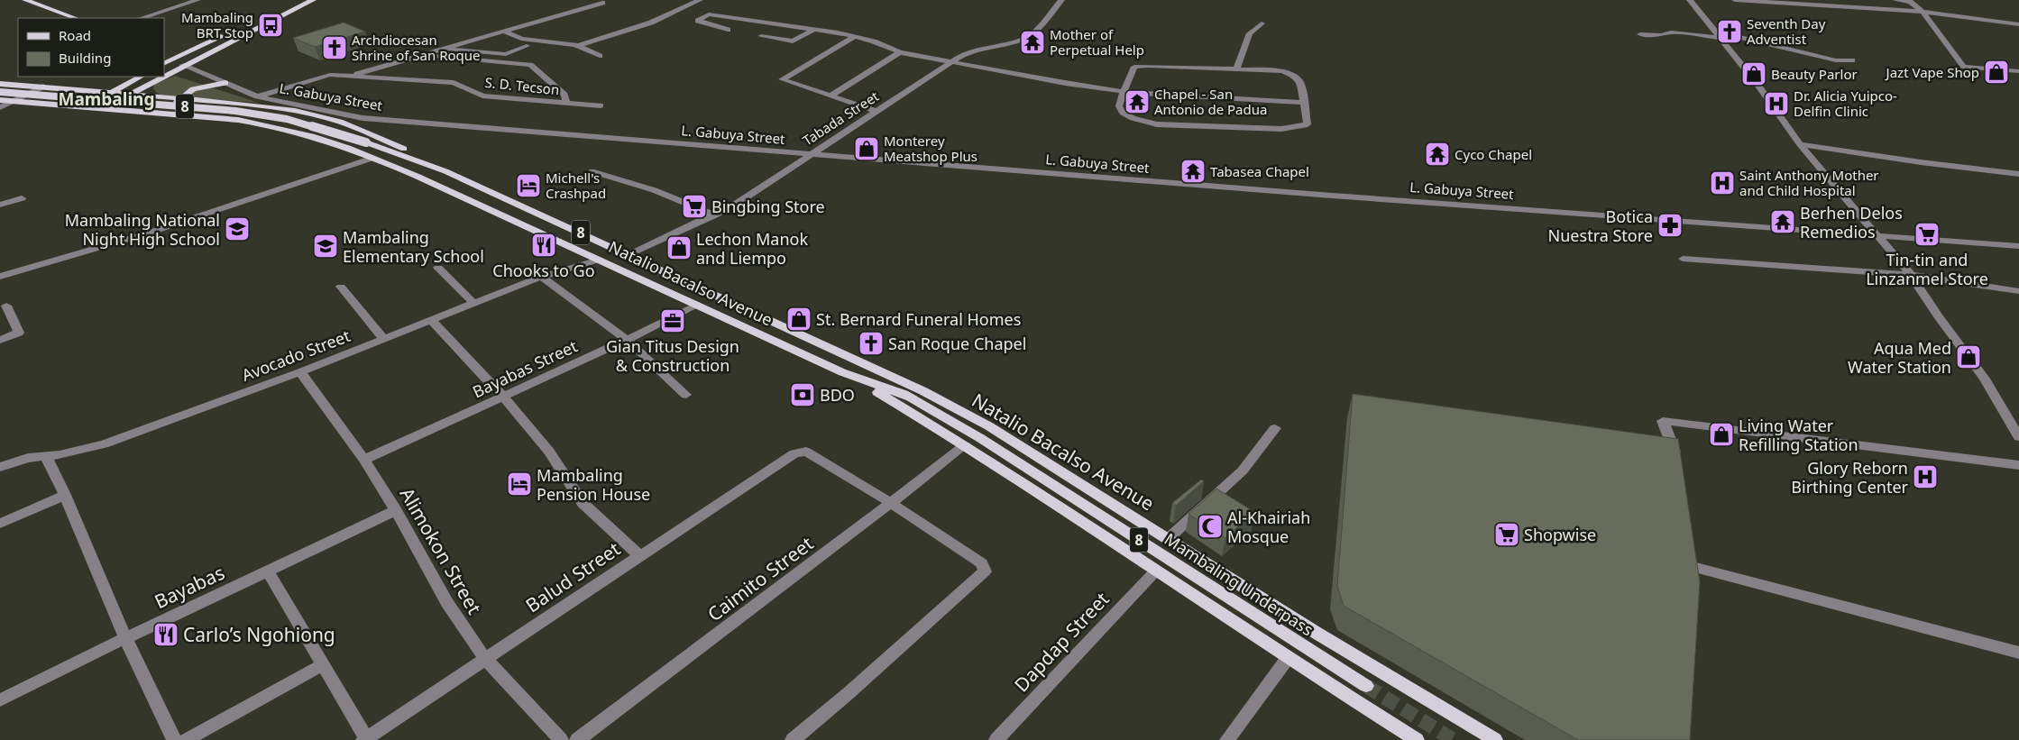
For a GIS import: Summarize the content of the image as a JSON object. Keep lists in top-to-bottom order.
{
  "streets": {
    "main road": ["8", "Natalio Bacalso Avenue", "Mambaling Underpass"],
    "street": [
      "S. D. Tecson",
      "L. Gabuya Street",
      "Tabada Street",
      "Avocado Street",
      "Bayabas Street",
      "Alimokon Street",
      "Balud Street",
      "Caimito Street",
      "Bayabas",
      "Dapdap Street"
    ]
  },
  "crossings": [
    ["S. D. Tecson", "L. Gabuya Street"],
    ["L. Gabuya Street", "Tabada Street"],
    ["8", "Natalio Bacalso Avenue"],
    ["Tabada Street", "Natalio Bacalso Avenue"],
    ["Natalio Bacalso Avenue", "Avocado Street"],
    ["Natalio Bacalso Avenue", "Bayabas Street"],
    ["Natalio Bacalso Avenue", "Caimito Street"],
    ["Natalio Bacalso Avenue", "Mambaling Underpass"],
    ["Natalio Bacalso Avenue", "Dapdap Street"],
    ["Avocado Street", "Alimokon Street"],
    ["Bayabas Street", "Alimokon Street"],
    ["Alimokon Street", "Balud Street"],
    ["Alimokon Street", "Bayabas"],
    ["Balud Street", "Caimito Street"]
  ],
  "districts": ["Mambaling"],
  "places": {
    "bus stop": ["Mambaling BRT Stop"],
    "church": ["Seventh Day Adventist", "Archdiocesan Shrine of San Roque", "San Roque Chapel"],
    "temple": [
      "Mother of Perpetual Help",
      "Chapel - San Antonio de Padua",
      "Cyco Chapel",
      "Tabasea Chapel",
      "Berhen Delos Remedios"
    ],
    "shop": [
      "Jazt Vape Shop",
      "Beauty Parlor",
      "Monterey Meatshop Plus",
      "Lechon Manok and Liempo",
      "St. Bernard Funeral Homes",
      "Aqua Med Water Station",
      "Living Water Refilling Station"
    ],
    "hospital": ["Dr. Alicia Yuipco- Delfin Clinic", "Saint Anthony Mother and Child Hospital", "Glory Reborn Birthing Center"],
    "hotel": ["Michell's Crashpad", "Mambaling Pension House"],
    "supermarket": ["Bingbing Store", "Tin-tin and Linzanmel Store", "Shopwise"],
    "pharmacy": ["Botica Nuestra Store"],
    "school or university": ["Mambaling National Night High School", "Mambaling Elementary School"],
    "restaurant": ["Chooks to Go", "Carlo’s Ngohiong"],
    "office": ["Gian Titus Design & Construction"],
    "bank": ["BDO"],
    "mosque": ["Al-Khairiah Mosque"]
  },
  "legend": ["Road", "Building"]
}
